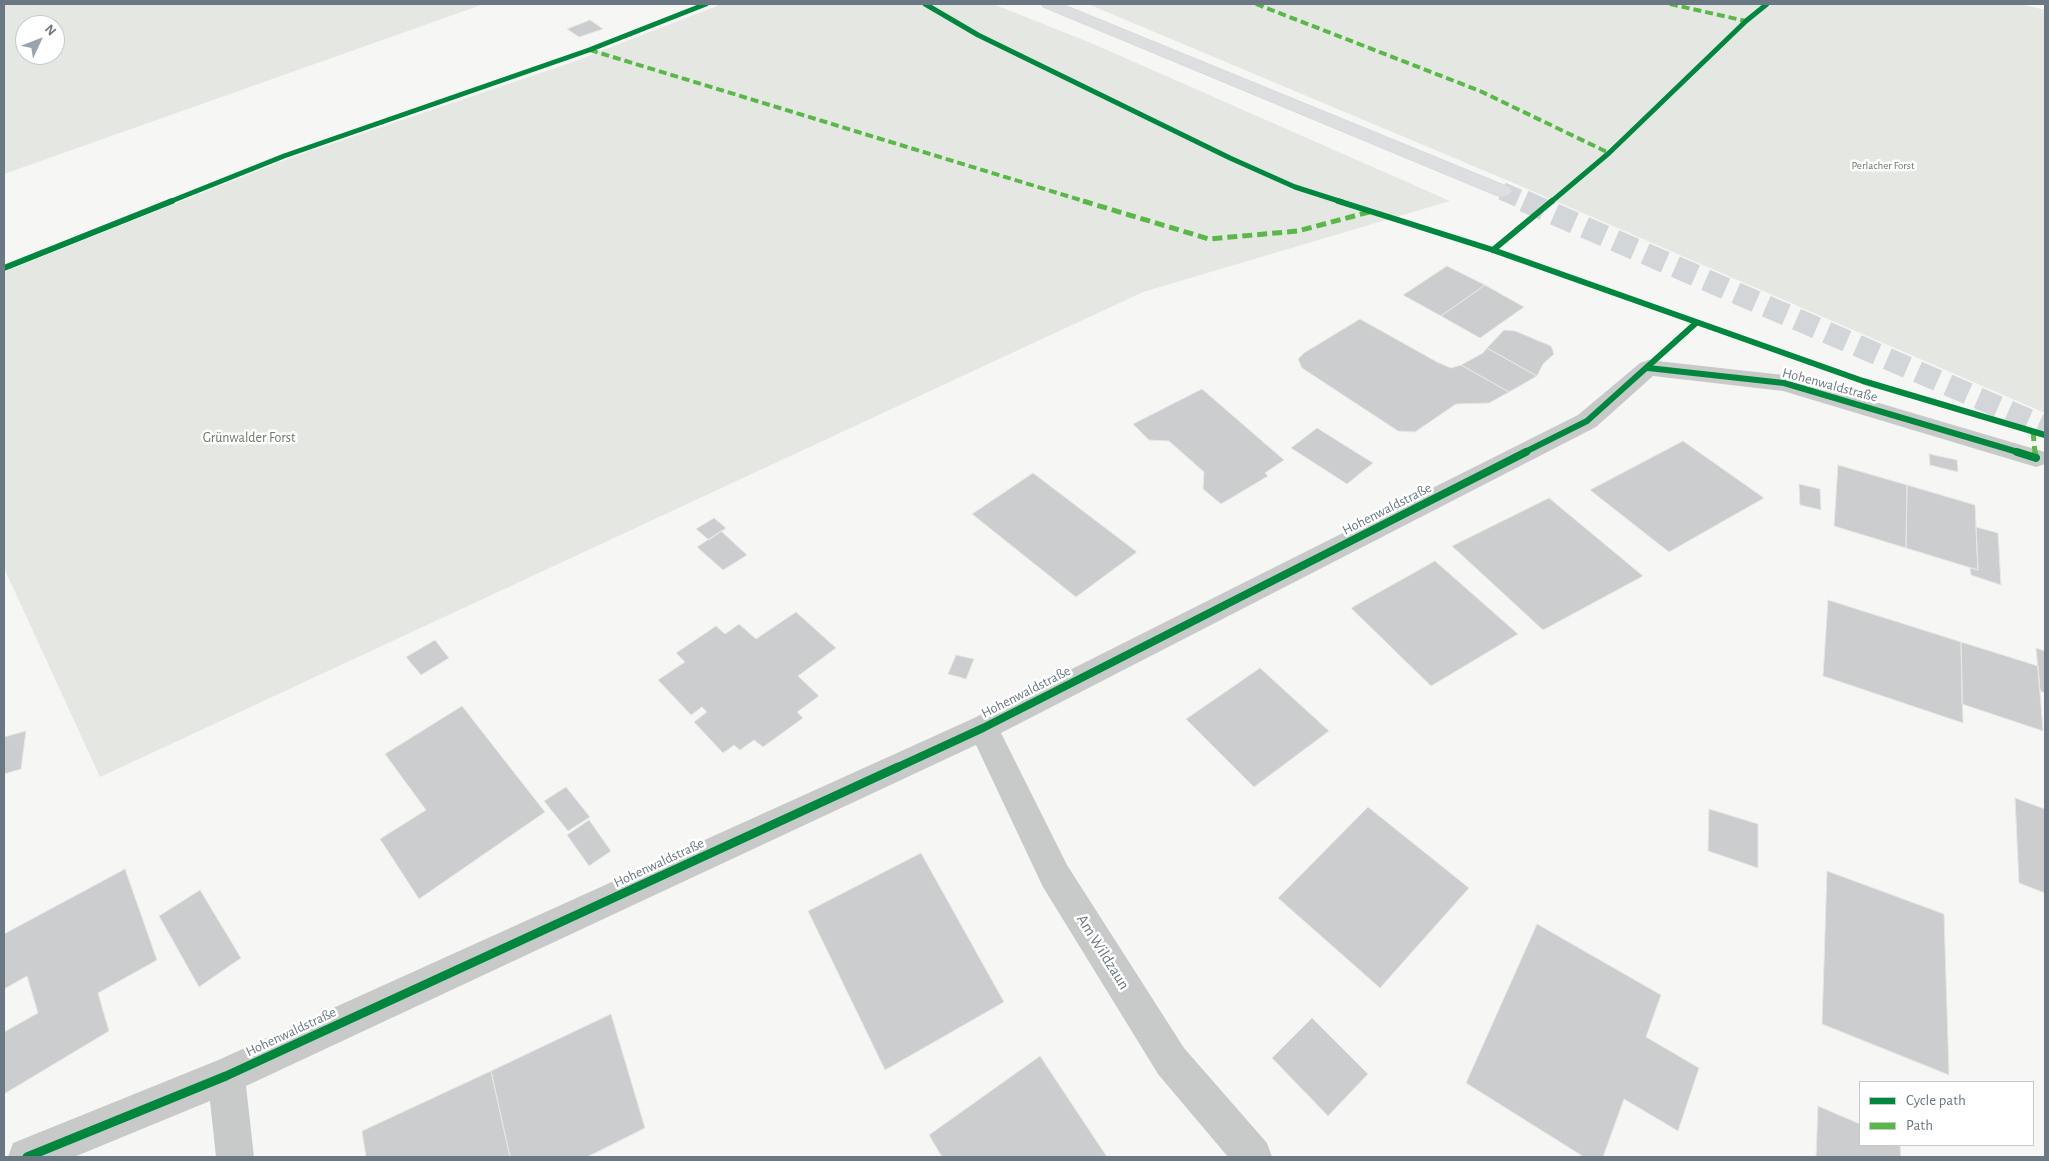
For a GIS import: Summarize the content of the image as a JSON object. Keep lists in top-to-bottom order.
{
  "streets": {
    "street": ["Hohenwaldstraße", "Am Wildzaun"]
  },
  "crossings": [
    ["Hohenwaldstraße", "Am Wildzaun"]
  ],
  "parks": ["Perlacher Forst", "Grünwalder Forst"],
  "legend": ["Cycle path", "Path"],
  "north": "top right"
}
